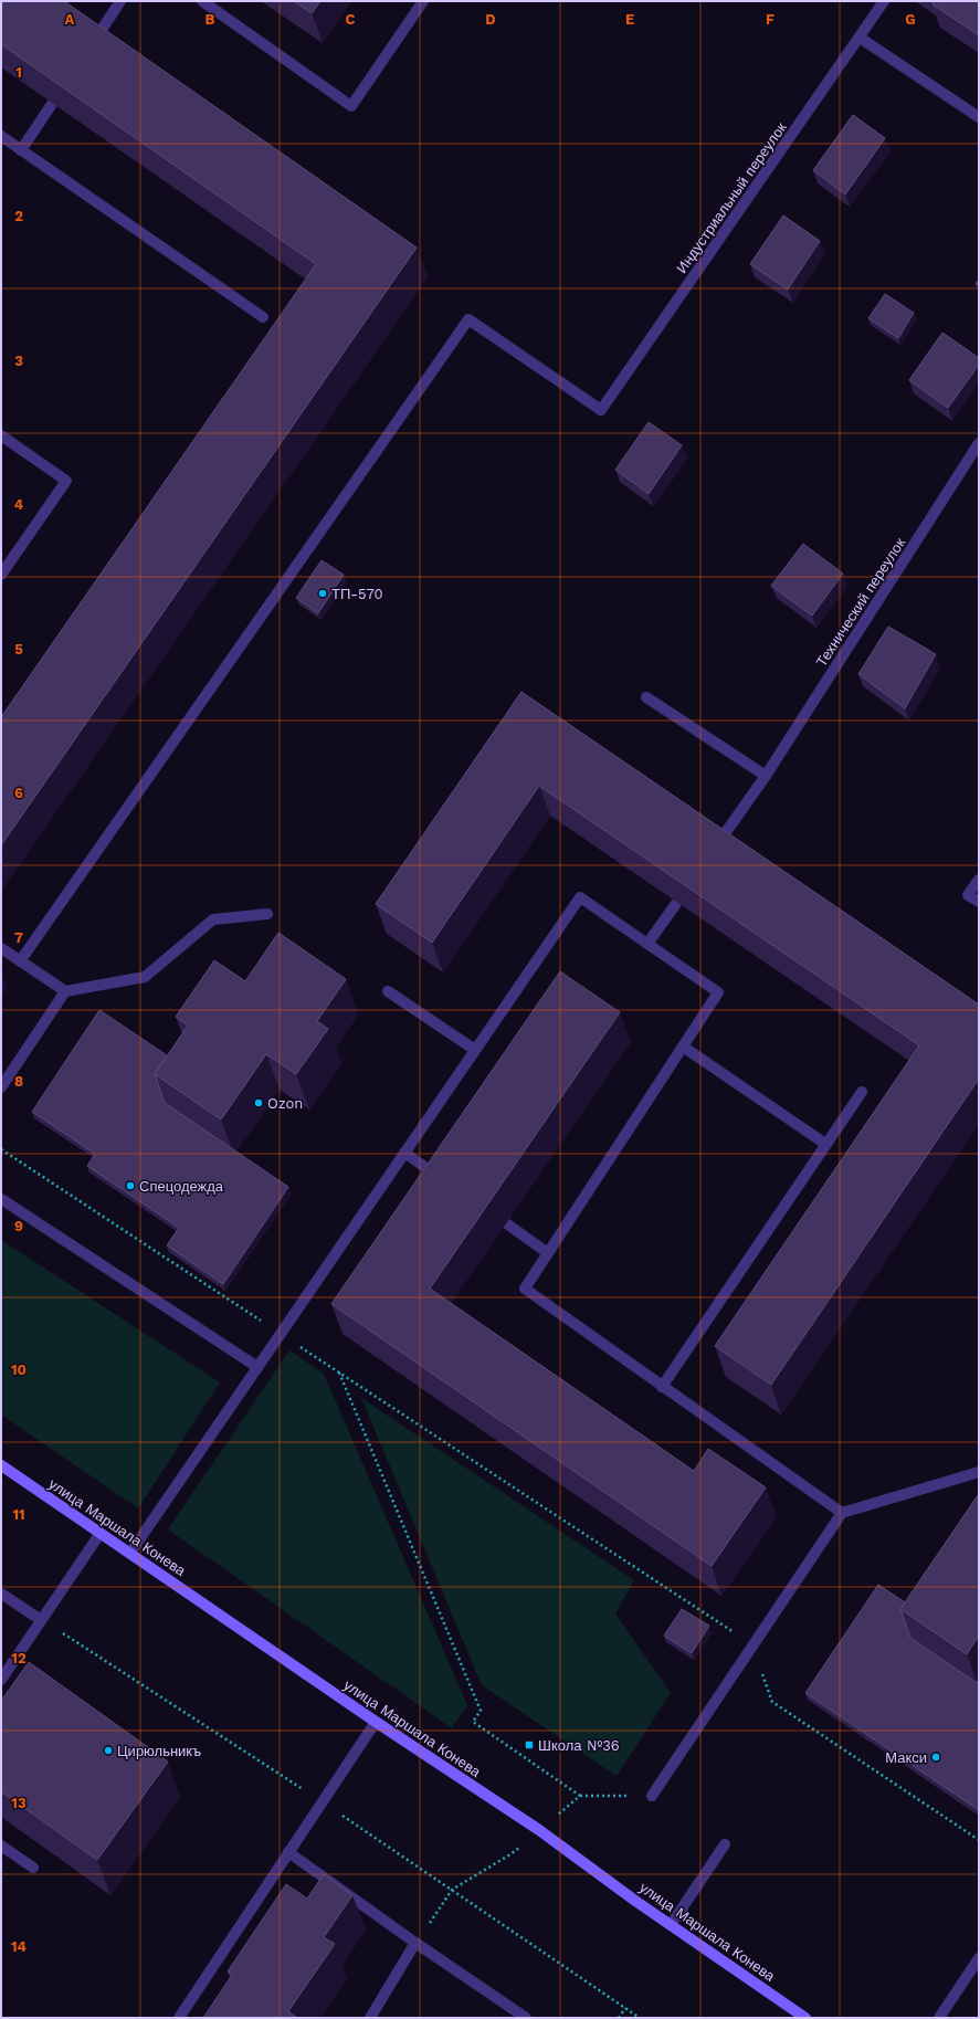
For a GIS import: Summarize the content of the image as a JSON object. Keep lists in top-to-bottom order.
{
  "streets": {
    "main road": ["улица Маршала Конева"],
    "street": ["Индустриальный переулок", "Технический переулок"]
  },
  "places": {
    "other": [
      "ТП-570",
      "Ozon",
      "Спецодежда",
      "Цирюльникъ",
      "Макси"
    ],
    "transit": ["Школа №36"]
  },
  "grid": {
    "columns": [
      "A",
      "B",
      "C",
      "D",
      "E",
      "F",
      "G"
    ],
    "rows": [
      "1",
      "2",
      "3",
      "4",
      "5",
      "6",
      "7",
      "8",
      "9",
      "10",
      "11",
      "12",
      "13",
      "14"
    ]
  }
}
